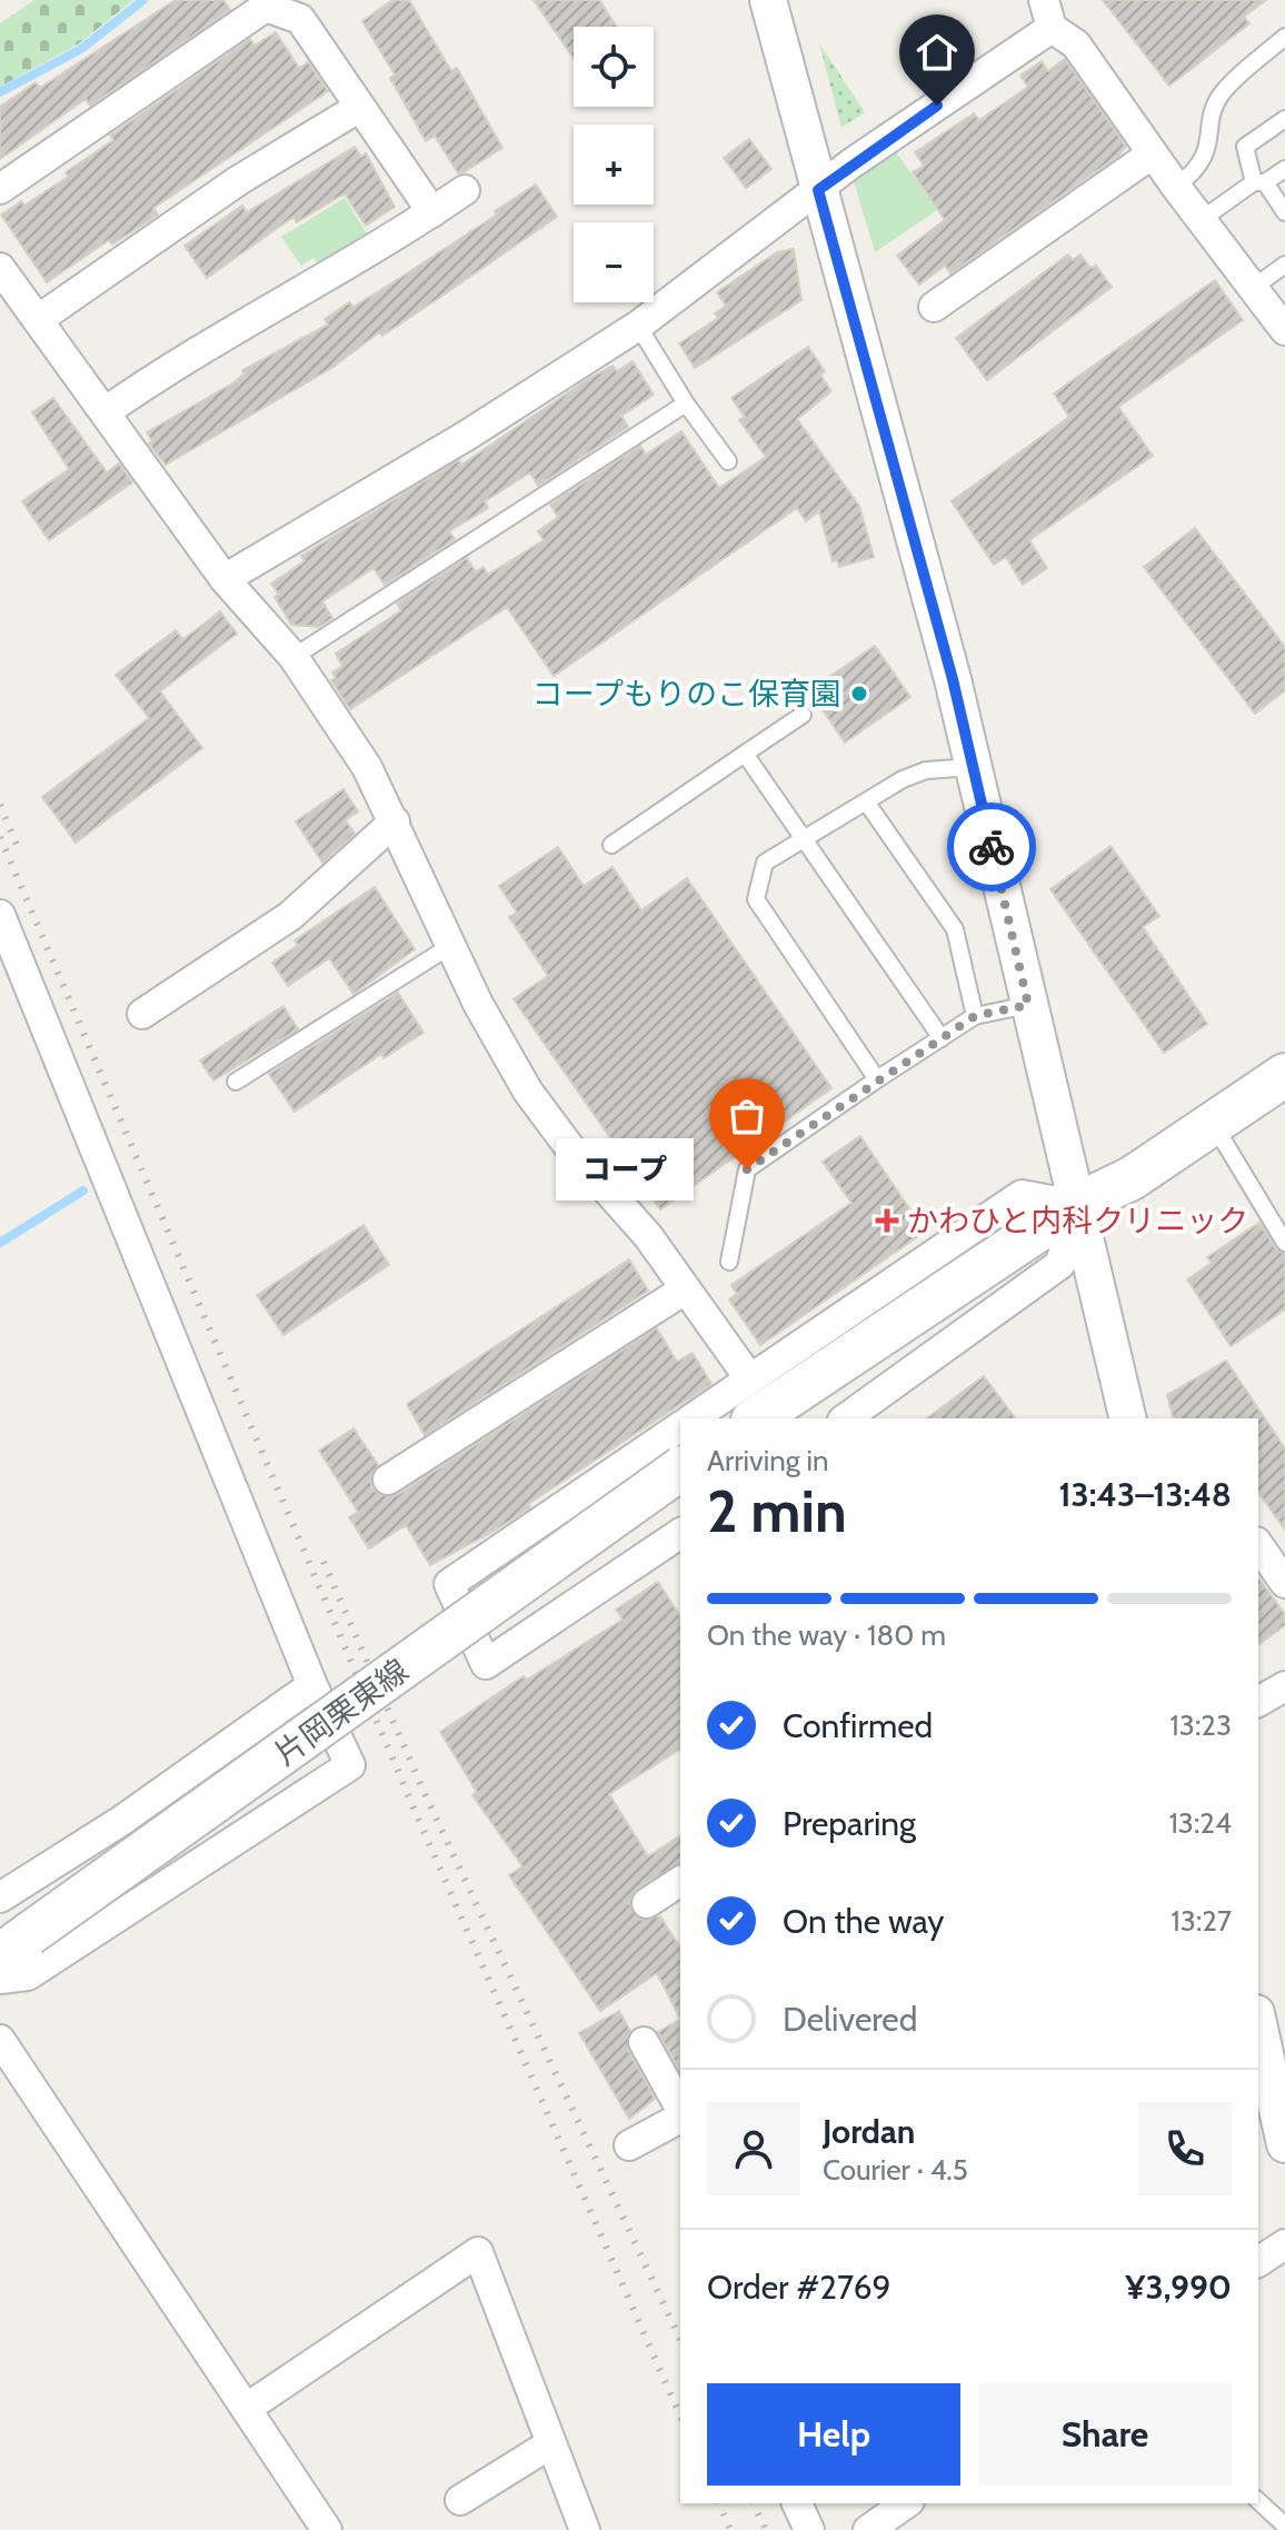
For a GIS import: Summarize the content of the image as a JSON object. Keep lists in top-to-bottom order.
{
  "streets": {
    "main road": ["片岡栗東線"]
  },
  "places": {
    "other": ["コープもりのこ保育園", "コープ"],
    "health": ["かわひと内科クリニック"]
  },
  "page": {
    "map_buttons": ["+", "−"],
    "bubble": "コープ",
    "heading": ["2 min", "Arriving in", "13:43–13:48"],
    "panel": [
      "Jordan",
      "Courier · 4.5",
      "Order #2769",
      "¥3,990"
    ],
    "bar": "On the way · 180 m",
    "list": [
      ["Confirmed", "13:23"],
      ["Preparing", "13:24"],
      ["On the way", "13:27"],
      "Delivered"
    ],
    "buttons": ["Help", "Share"]
  }
}
